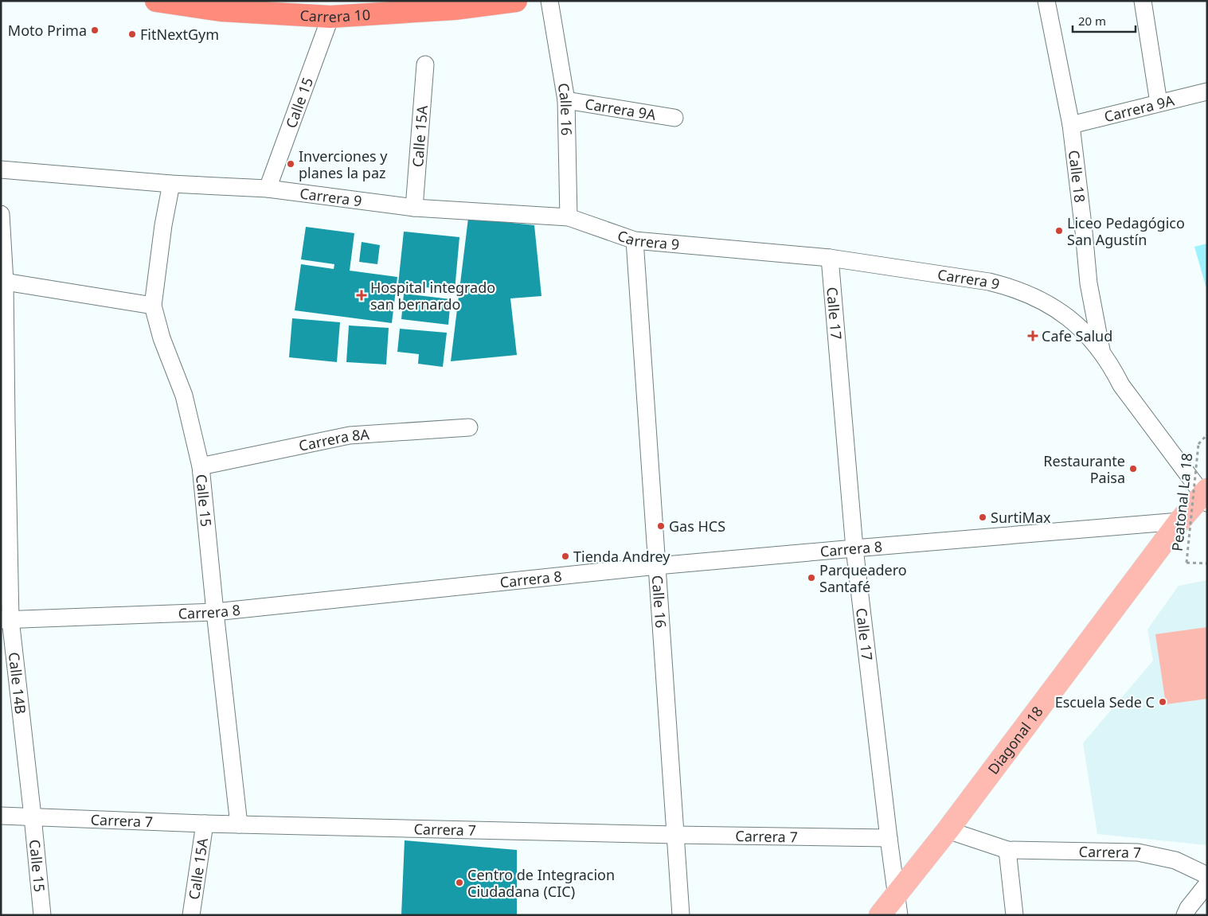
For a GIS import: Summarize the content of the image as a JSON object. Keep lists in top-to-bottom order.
{
  "streets": {
    "highway": ["Carrera 10"],
    "main road": ["Diagonal 18"],
    "street": [
      "Calle 15",
      "Calle 16",
      "Carrera 9A",
      "Calle 15A",
      "Calle 18",
      "Carrera 9",
      "Calle 17",
      "Carrera 8A",
      "Carrera 8",
      "Calle 14B",
      "Carrera 7"
    ],
    "path": ["Peatonal La 18"]
  },
  "crossings": [
    ["Carrera 10", "Calle 15"],
    ["Calle 15", "Carrera 9"],
    ["Calle 15", "Carrera 8A"],
    ["Calle 15", "Carrera 8"],
    ["Calle 15", "Calle 14B"],
    ["Calle 15", "Carrera 7"],
    ["Calle 16", "Carrera 9A"],
    ["Calle 16", "Carrera 9"],
    ["Calle 16", "Carrera 8"],
    ["Calle 16", "Carrera 7"],
    ["Carrera 9A", "Calle 18"],
    ["Calle 15A", "Carrera 9"],
    ["Calle 15A", "Carrera 7"],
    ["Calle 18", "Carrera 9"],
    ["Carrera 9", "Calle 17"],
    ["Carrera 9", "Diagonal 18"],
    ["Calle 17", "Carrera 8"],
    ["Calle 17", "Diagonal 18"],
    ["Calle 17", "Carrera 7"],
    ["Carrera 8", "Calle 14B"],
    ["Carrera 8", "Diagonal 18"],
    ["Calle 14B", "Carrera 7"],
    ["Diagonal 18", "Carrera 7"]
  ],
  "places": {
    "other": [
      "Moto Prima",
      "FitNextGym",
      "Inverciones y planes la paz",
      "Liceo Pedagógico San Agustín",
      "Restaurante Paisa",
      "SurtiMax",
      "Gas HCS",
      "Tienda Andrey",
      "Parqueadero Santafé",
      "Escuela Sede C",
      "Centro de Integracion Ciudadana (CIC)"
    ],
    "health": ["Hospital integrado san bernardo", "Cafe Salud"]
  },
  "scale_bar": "20 m"
}
